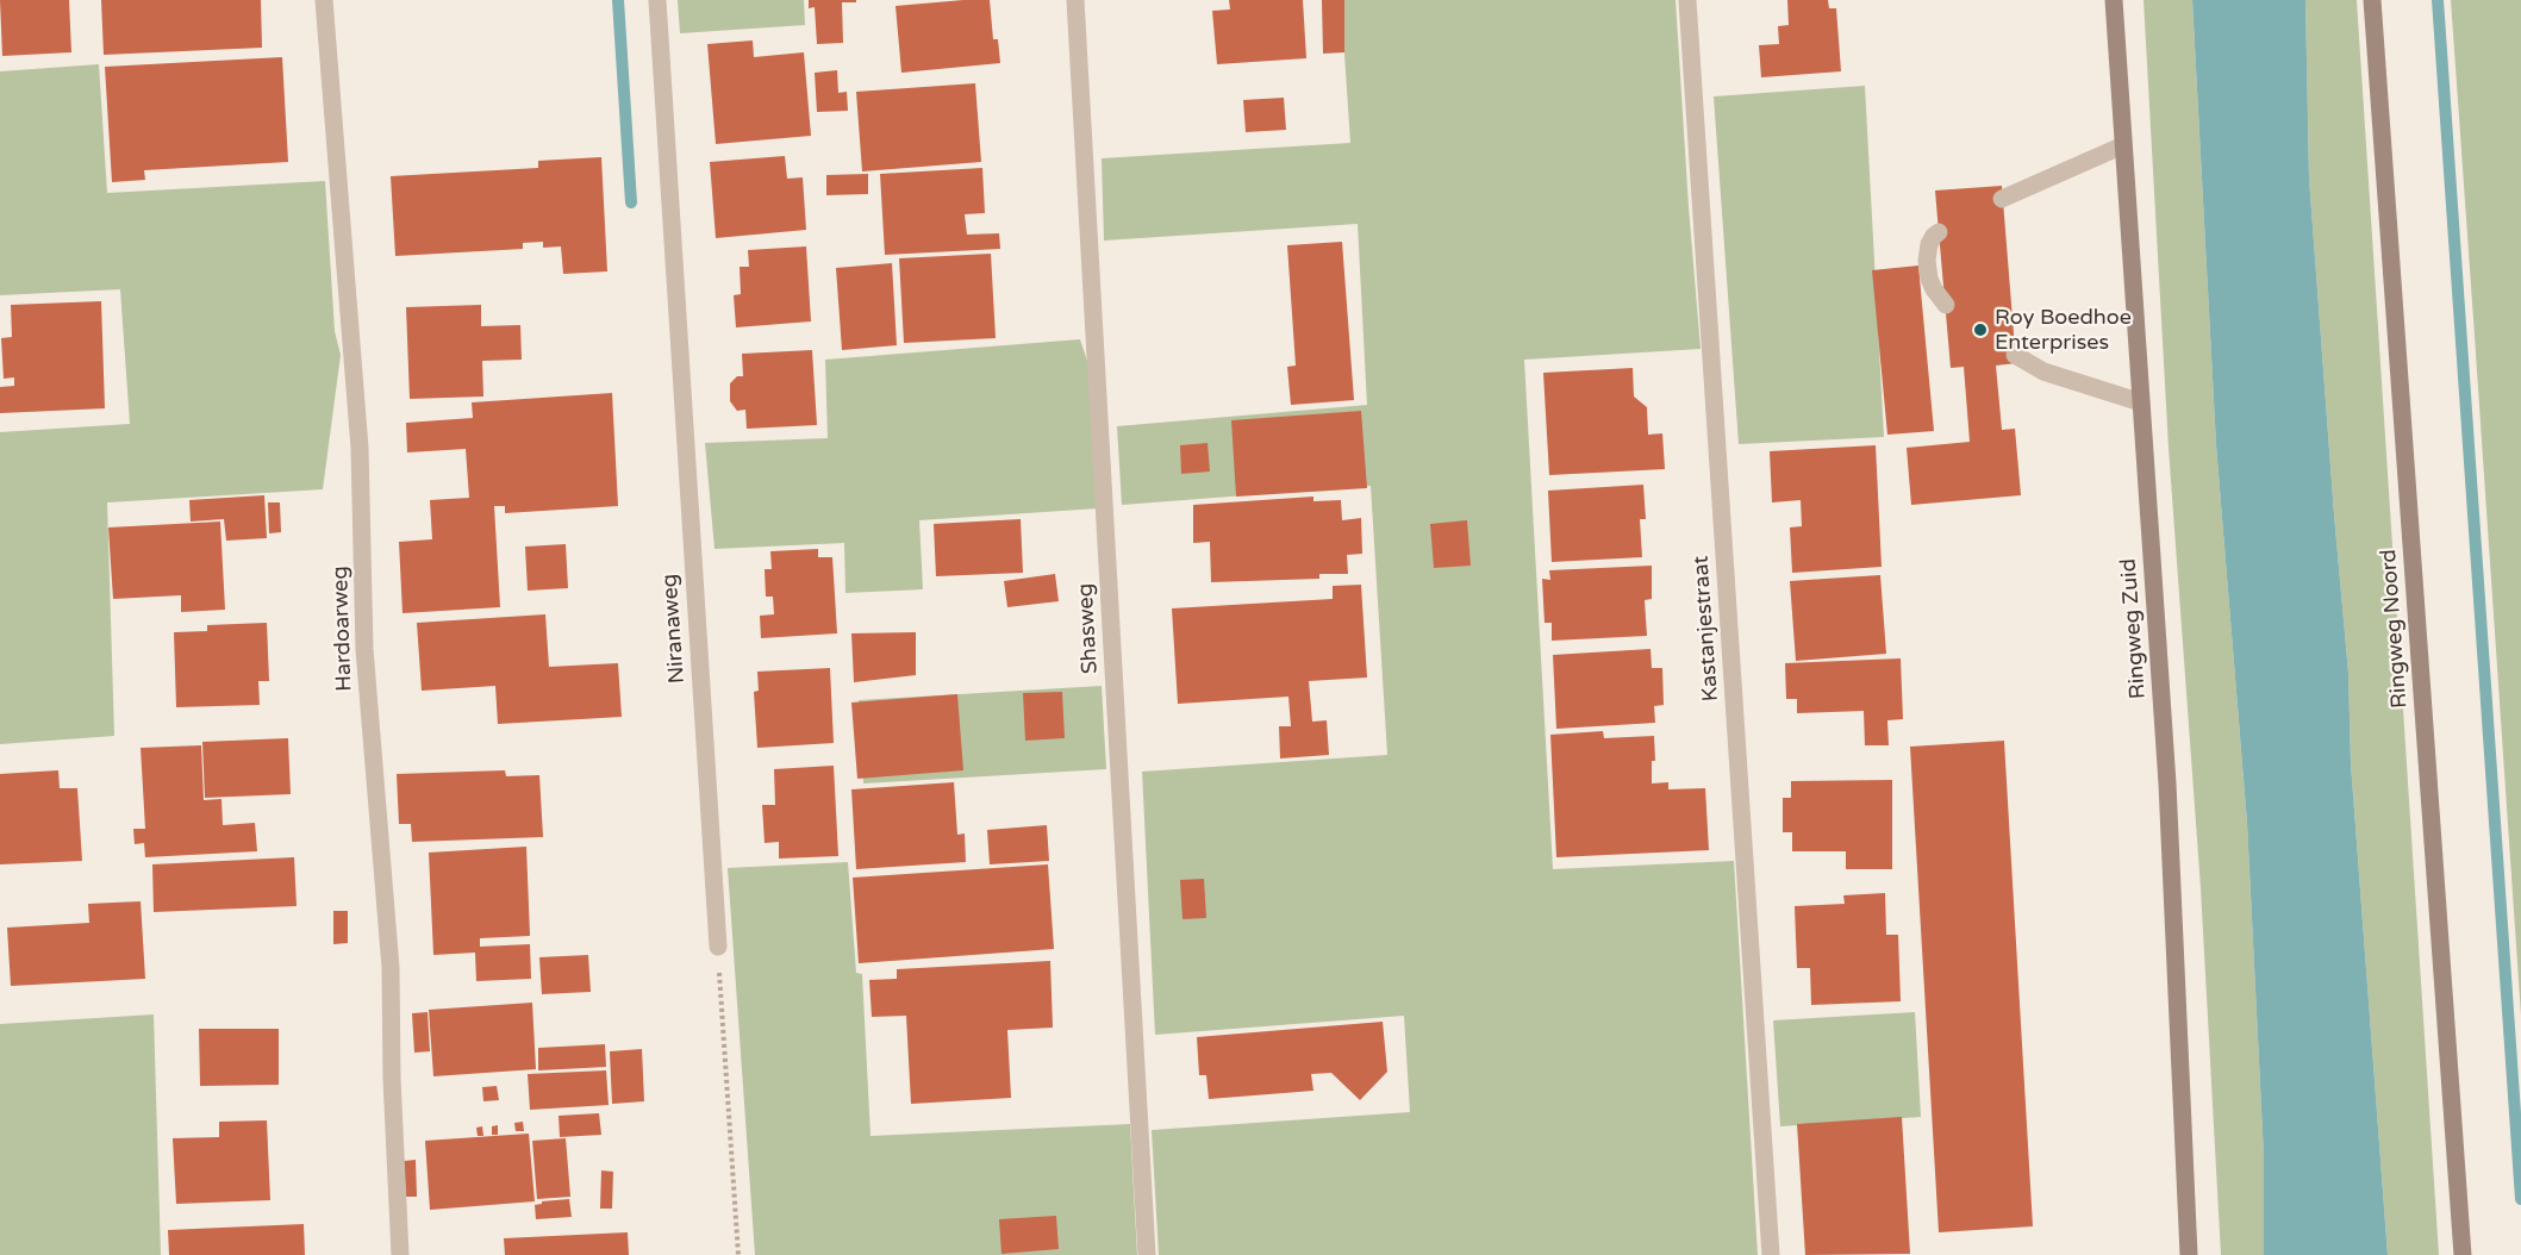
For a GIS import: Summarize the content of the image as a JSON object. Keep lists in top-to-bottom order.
{
  "streets": {
    "street": [
      "Hardoarweg",
      "Niranaweg",
      "Shasweg",
      "Kastanjestraat",
      "Ringweg Zuid",
      "Ringweg Noord"
    ]
  },
  "places": ["Roy Boedhoe Enterprises"]
}
